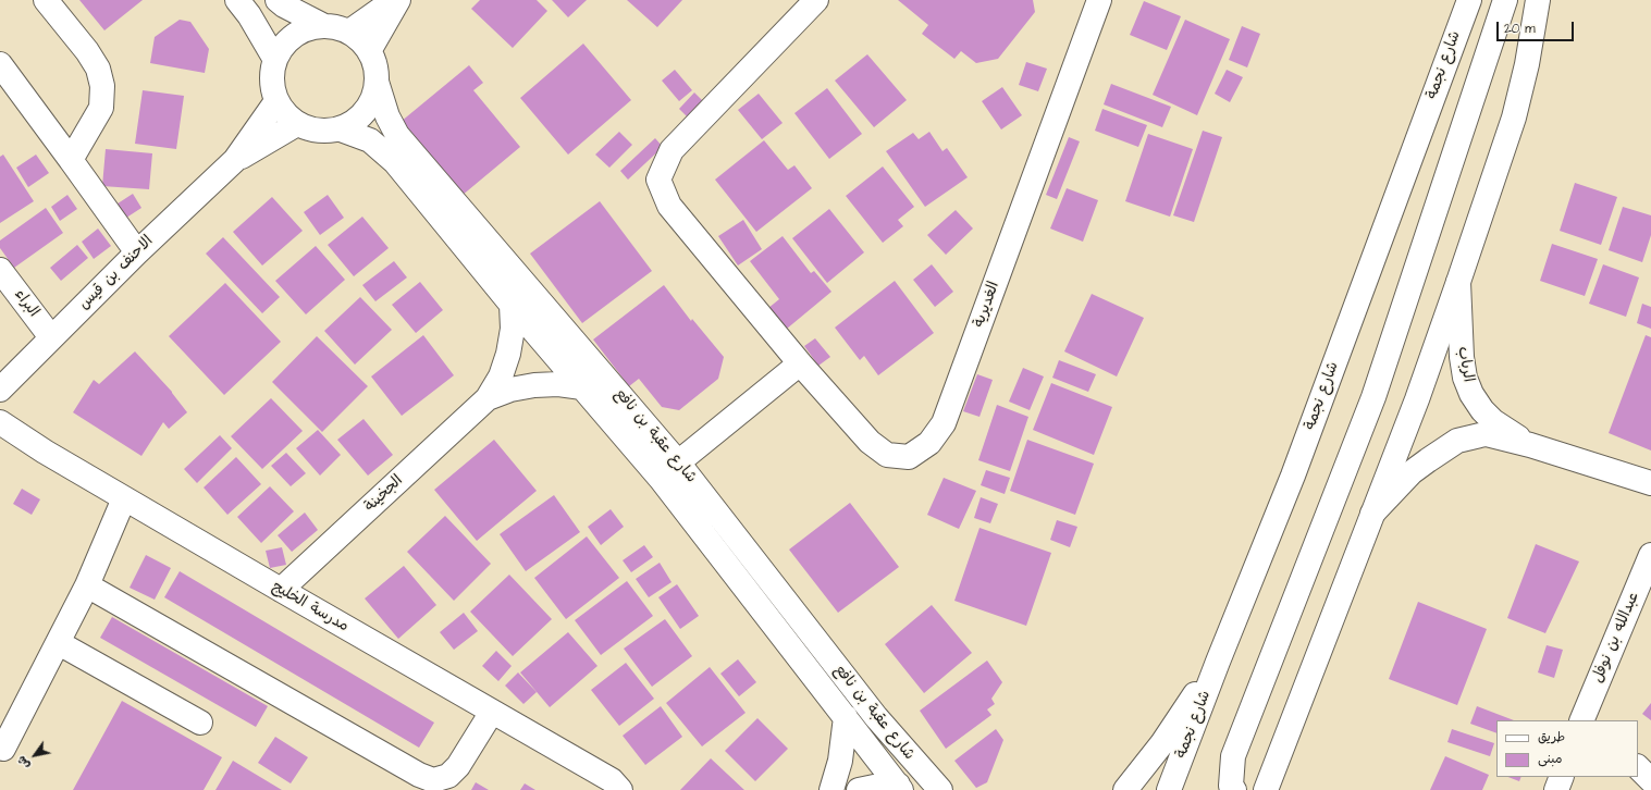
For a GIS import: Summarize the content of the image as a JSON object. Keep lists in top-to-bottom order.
{
  "streets": {
    "street": [
      "شارع نجمة",
      "الاحنف بن قيس",
      "البراء",
      "الغديرية",
      "الرباب",
      "شارع عقبة بن نافع",
      "الجخينة",
      "مدرسة الخليج",
      "عبدالله بن نوفل"
    ]
  },
  "crossings": [
    ["الاحنف بن قيس", "البراء"],
    ["الاحنف بن قيس", "شارع عقبة بن نافع"],
    ["شارع عقبة بن نافع", "الجخينة"],
    ["الجخينة", "مدرسة الخليج"]
  ],
  "legend": ["طريق", "مبنى"],
  "scale_bar": "20 m",
  "north": "bottom left"
}
